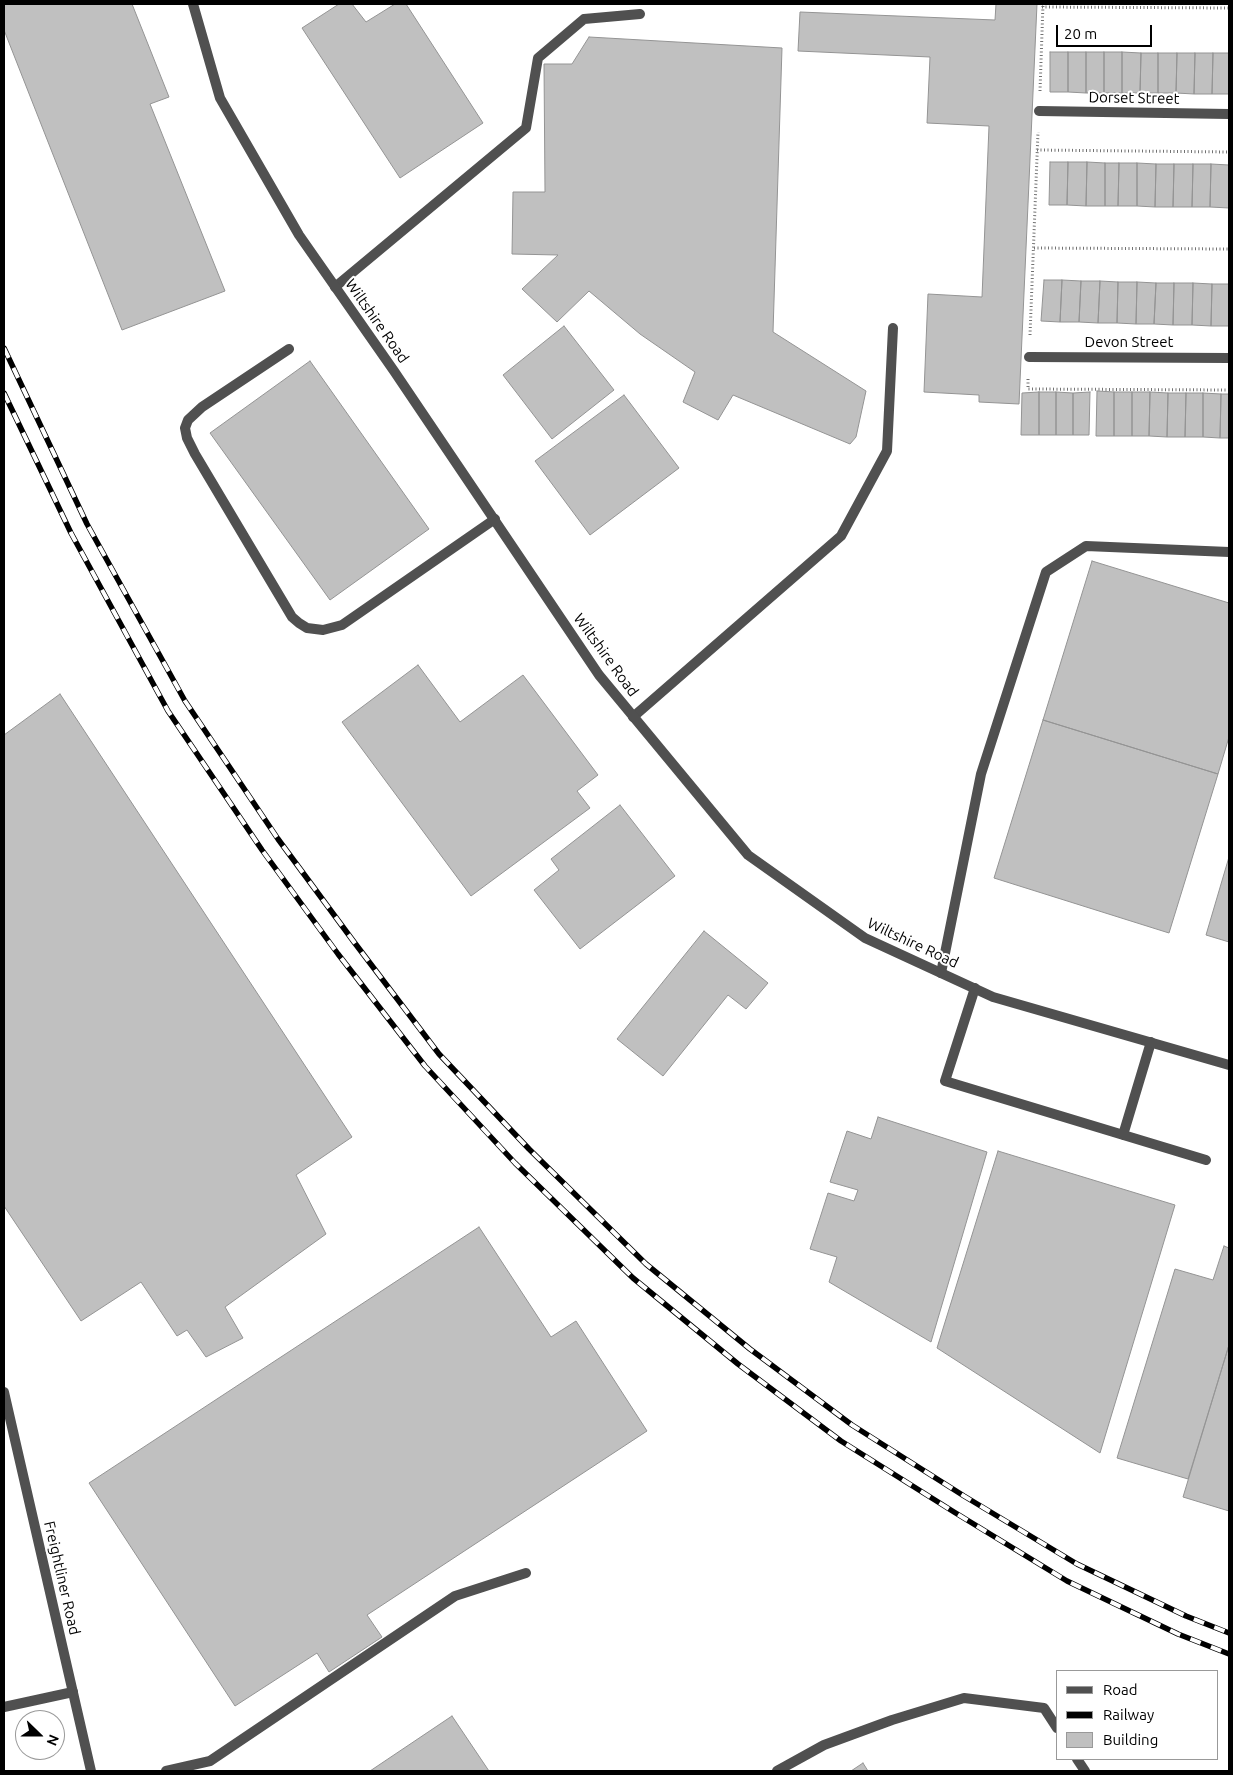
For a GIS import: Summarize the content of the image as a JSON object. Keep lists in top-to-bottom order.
{
  "streets": {
    "street": [
      "Dorset Street",
      "Wiltshire Road",
      "Devon Street",
      "Freightliner Road"
    ]
  },
  "legend": ["Road", "Railway", "Building"],
  "scale_bar": "20 m",
  "north": "right"
}
